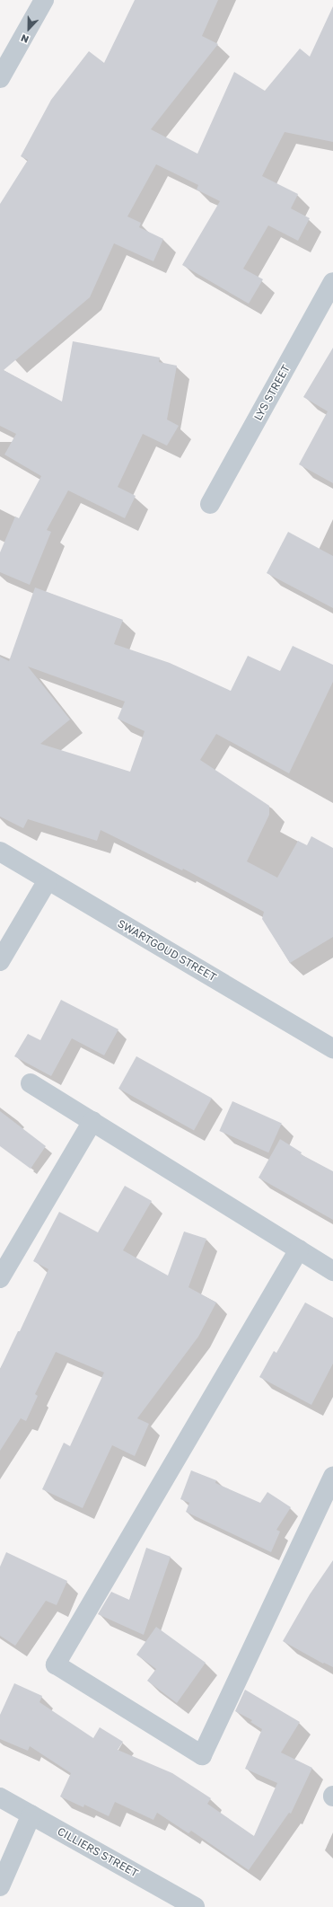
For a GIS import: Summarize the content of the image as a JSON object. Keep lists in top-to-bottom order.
{
  "streets": {
    "street": ["LYS STREET", "SWARTGOUD STREET", "CILLIERS STREET"]
  },
  "north": "bottom"
}
